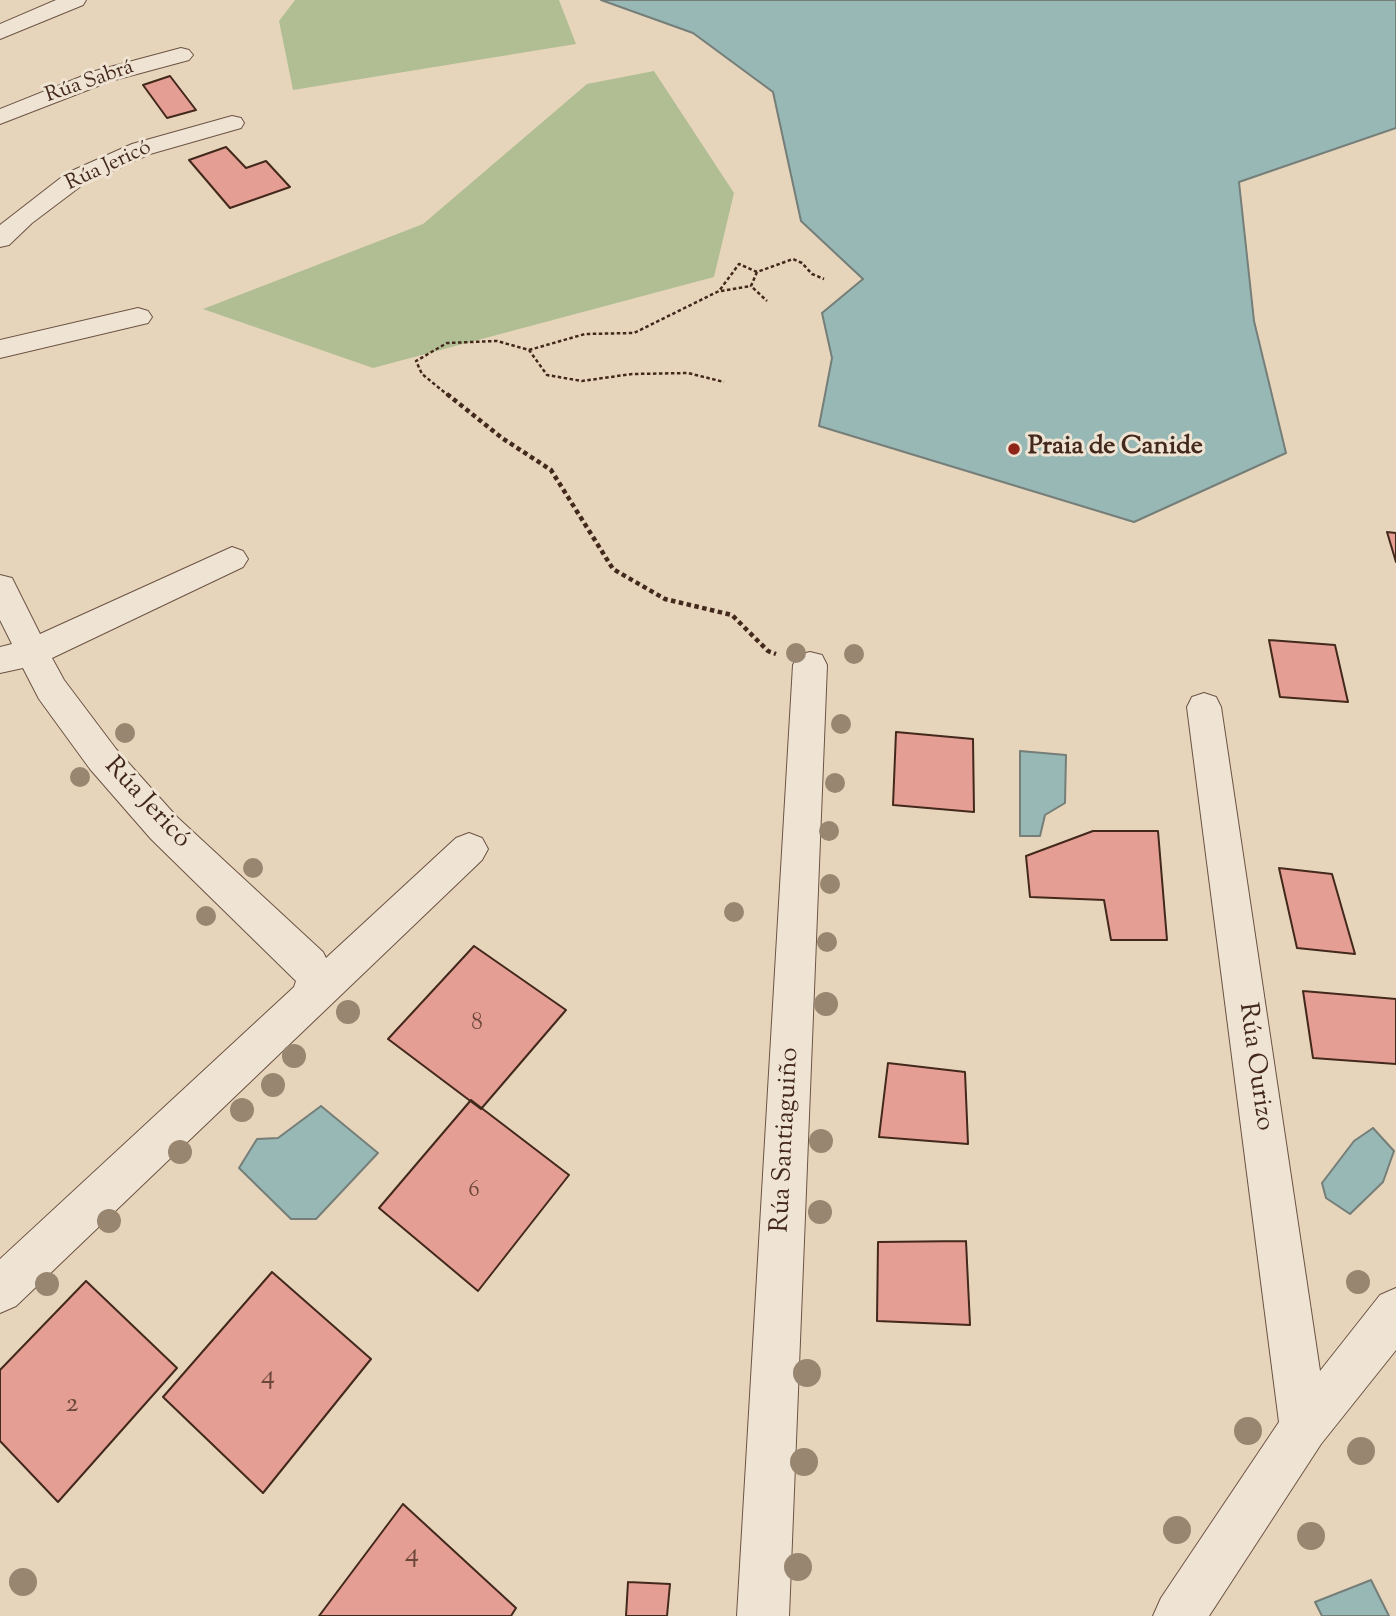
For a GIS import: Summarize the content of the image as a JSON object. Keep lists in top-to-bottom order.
{
  "streets": {
    "street": [
      "Rúa Sabrá",
      "Rúa Jericó",
      "Rúa Ourizo",
      "Rúa Santiaguiño"
    ]
  },
  "places": ["Praia de Canide"],
  "house_numbers": [
    "8",
    "6",
    "4",
    "2",
    "4"
  ]
}
